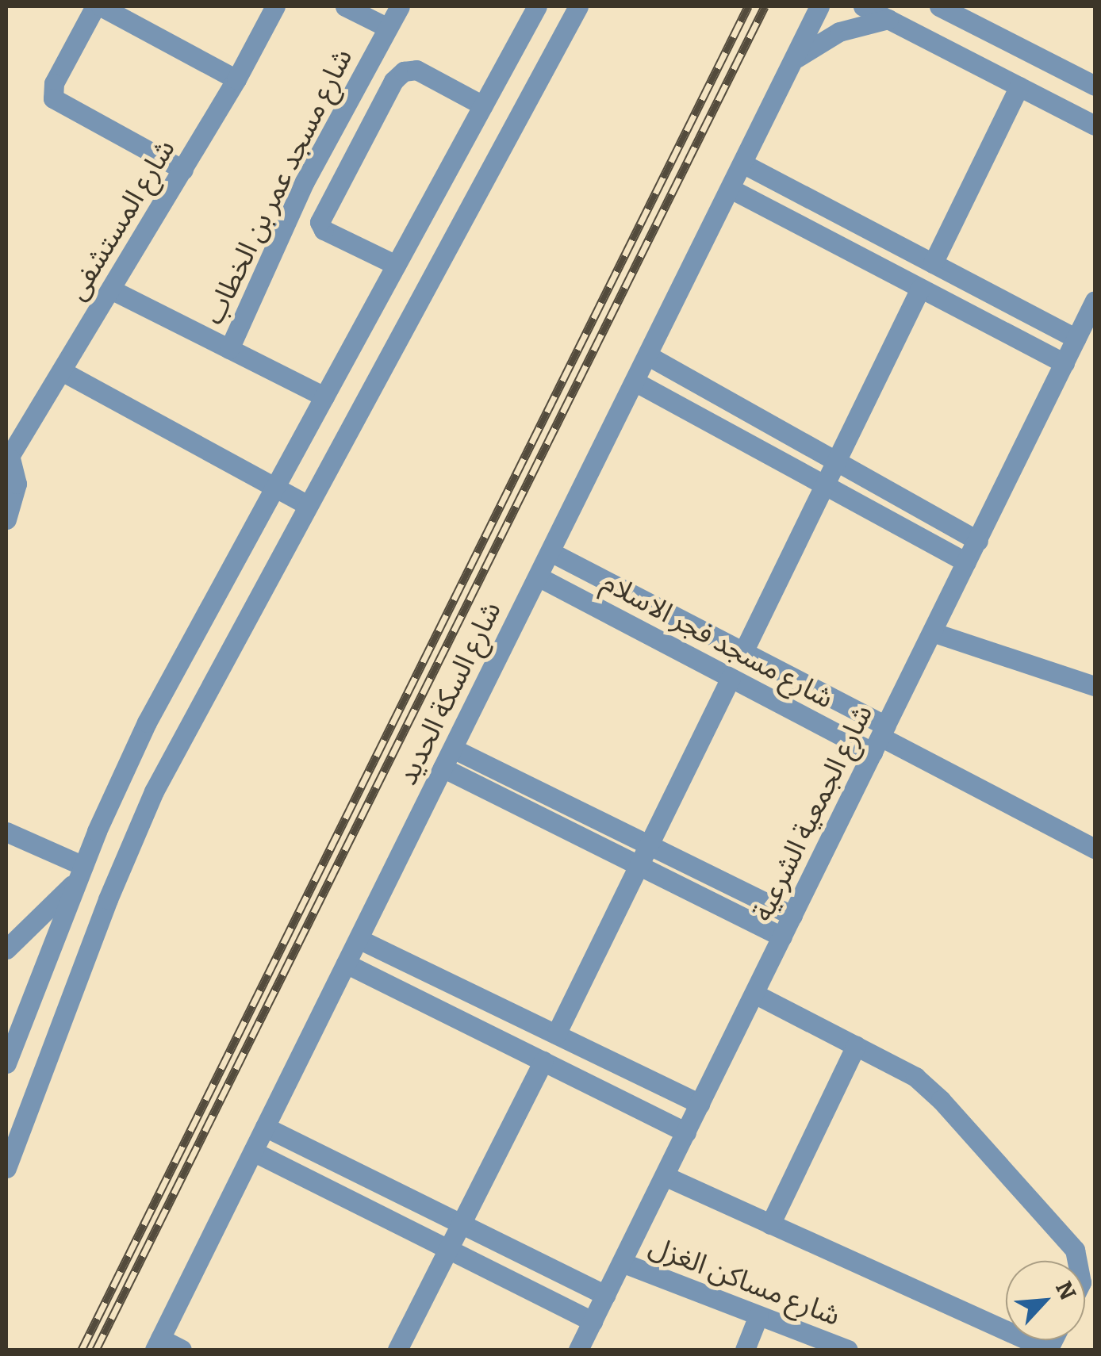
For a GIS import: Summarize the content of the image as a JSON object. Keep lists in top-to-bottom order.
{
  "streets": {
    "street": [
      "شارع مسجد عمر بن الخطاب",
      "شارع المستشفى",
      "شارع مسجد فجر الاسلام",
      "شارع السكة الحديد",
      "شارع الجمعية الشرعية",
      "شارع مساكن الغزل"
    ]
  },
  "crossings": [
    ["شارع مسجد فجر الاسلام", "شارع السكة الحديد"],
    ["شارع مسجد فجر الاسلام", "شارع الجمعية الشرعية"],
    ["شارع الجمعية الشرعية", "شارع مساكن الغزل"]
  ],
  "north": "top right"
}
